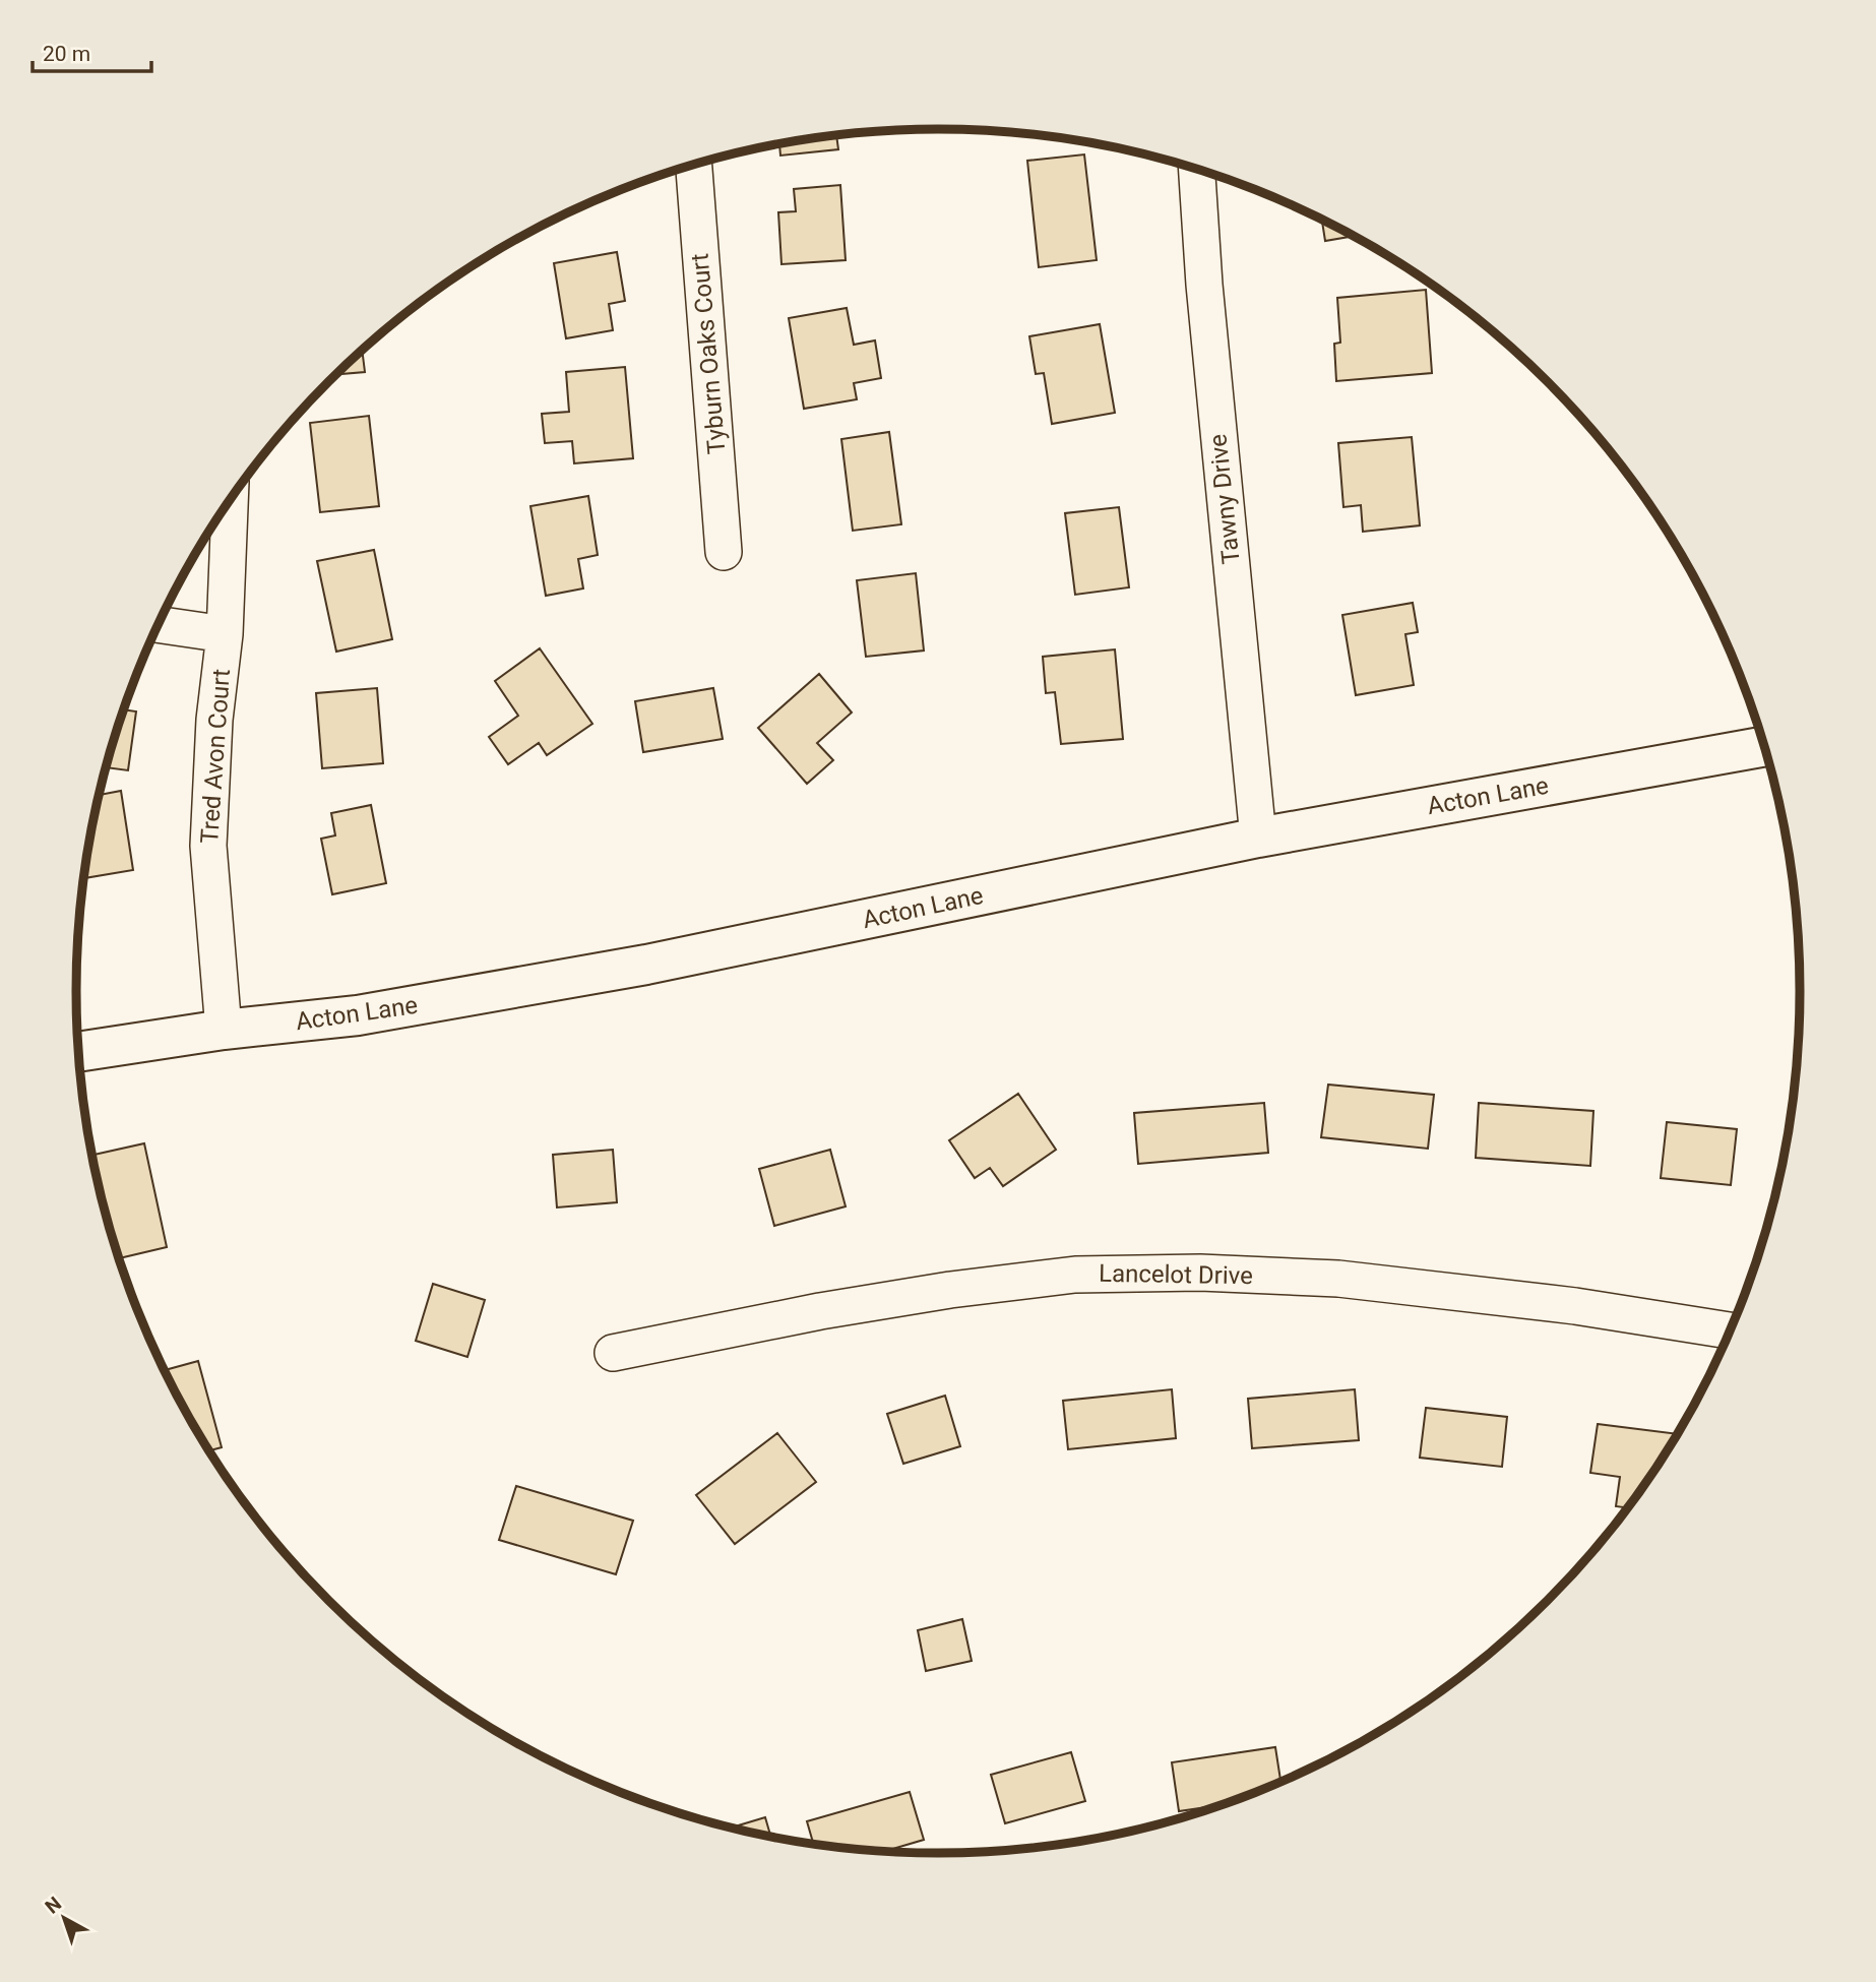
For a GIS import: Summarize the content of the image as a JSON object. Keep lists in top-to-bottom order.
{
  "streets": {
    "street": [
      "Tyburn Oaks Court",
      "Tawny Drive",
      "Tred Avon Court",
      "Acton Lane",
      "Lancelot Drive"
    ]
  },
  "crossings": [
    ["Tawny Drive", "Acton Lane"],
    ["Tred Avon Court", "Acton Lane"]
  ],
  "scale_bar": "20 m",
  "north": "top left"
}
